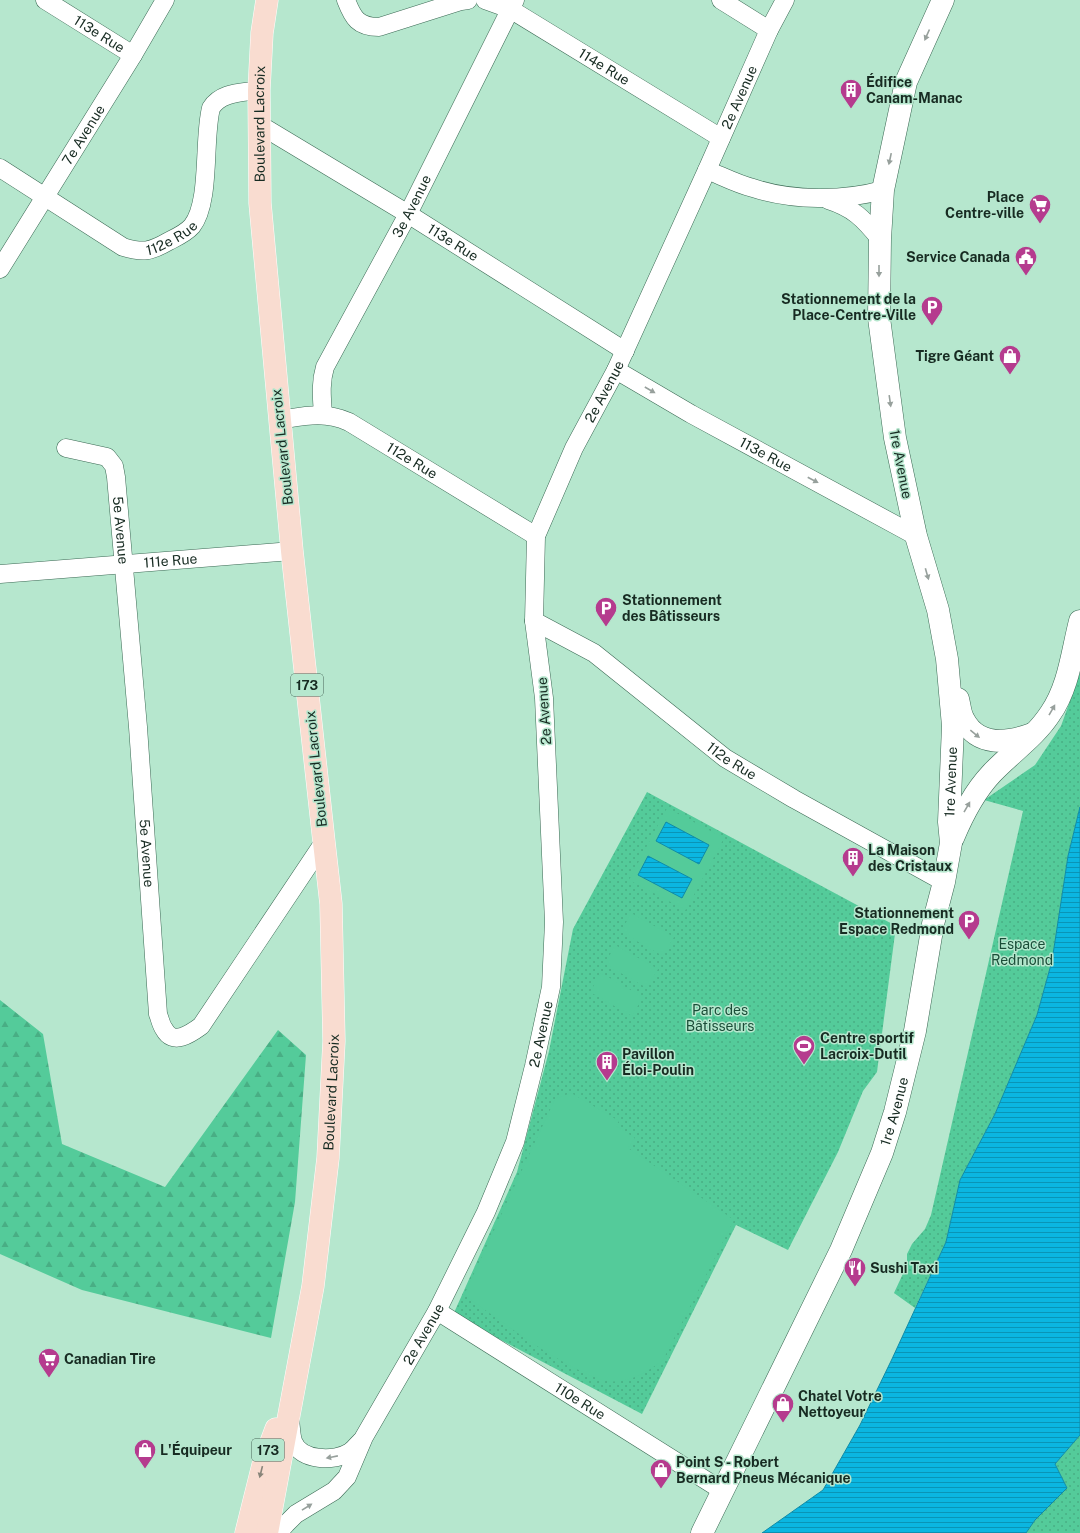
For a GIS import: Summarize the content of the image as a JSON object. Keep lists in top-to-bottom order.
{
  "streets": {
    "main road": ["Boulevard Lacroix", "173"],
    "street": [
      "113e Rue",
      "114e Rue",
      "2e Avenue",
      "7e Avenue",
      "3e Avenue",
      "112e Rue",
      "1re Avenue",
      "5e Avenue",
      "111e Rue",
      "110e Rue"
    ]
  },
  "crossings": [
    ["113e Rue", "2e Avenue"],
    ["113e Rue", "Boulevard Lacroix"],
    ["113e Rue", "7e Avenue"],
    ["113e Rue", "3e Avenue"],
    ["113e Rue", "1re Avenue"],
    ["114e Rue", "2e Avenue"],
    ["114e Rue", "3e Avenue"],
    ["2e Avenue", "Boulevard Lacroix"],
    ["2e Avenue", "112e Rue"],
    ["2e Avenue", "110e Rue"],
    ["Boulevard Lacroix", "112e Rue"],
    ["Boulevard Lacroix", "5e Avenue"],
    ["Boulevard Lacroix", "111e Rue"],
    ["7e Avenue", "112e Rue"],
    ["3e Avenue", "112e Rue"],
    ["112e Rue", "1re Avenue"],
    ["1re Avenue", "110e Rue"],
    ["5e Avenue", "111e Rue"]
  ],
  "one_way": ["113e Rue", "1re Avenue"],
  "parks": ["Espace Redmond", "Parc des Bâtisseurs"],
  "places": {
    "building": ["Édifice Canam-Manac", "La Maison des Cristaux", "Pavillon Éloi-Poulin"],
    "supermarket": ["Place Centre-ville", "Canadian Tire"],
    "public building": ["Service Canada"],
    "parking": ["Stationnement de la Place-Centre-Ville", "Stationnement des Bâtisseurs", "Stationnement Espace Redmond"],
    "shop": [
      "Tigre Géant",
      "Chatel Votre Nettoyeur",
      "L'Équipeur",
      "Point S - Robert Bernard Pneus Mécanique"
    ],
    "sports": ["Centre sportif Lacroix-Dutil"],
    "restaurant": ["Sushi Taxi"]
  }
}
